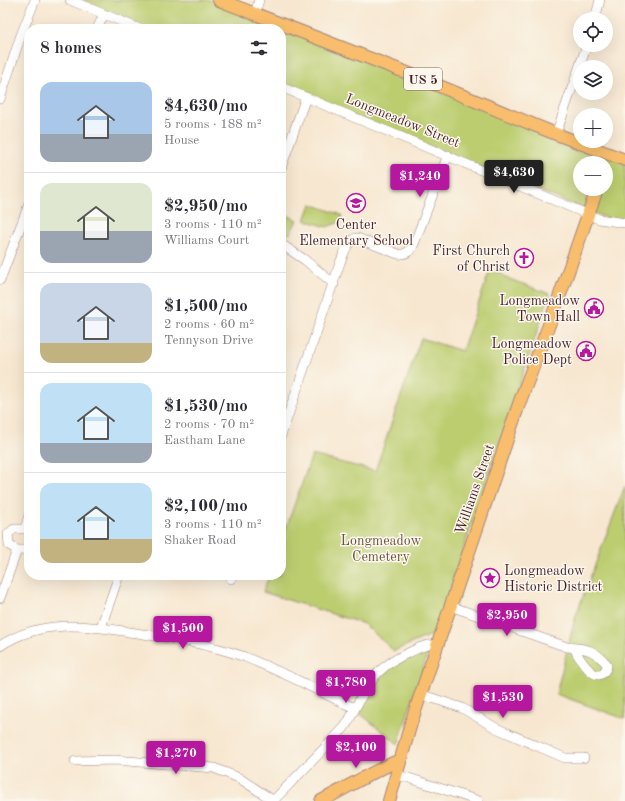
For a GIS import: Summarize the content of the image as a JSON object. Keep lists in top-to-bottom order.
{
  "streets": {
    "main road": ["US 5", "Williams Street"],
    "street": ["Longmeadow Street"]
  },
  "crossings": [
    ["Longmeadow Street", "Williams Street"]
  ],
  "parks": ["Longmeadow Cemetery"],
  "places": {
    "school or university": ["Center Elementary School"],
    "church": ["First Church of Christ"],
    "public building": ["Longmeadow Town Hall", "Longmeadow Police Dept"],
    "place": ["Longmeadow Historic District"]
  },
  "page": {
    "map_buttons": ["+", "−"],
    "heading": "8 homes",
    "list": [
      {
        "name": "$4,630/mo",
        "note": "5 rooms · 188 m² · House"
      },
      {
        "name": "$2,950/mo",
        "note": "3 rooms · 110 m² · Williams Court"
      },
      {
        "name": "$1,500/mo",
        "note": "2 rooms · 60 m² · Tennyson Drive"
      },
      {
        "name": "$1,530/mo",
        "note": "2 rooms · 70 m² · Eastham Lane"
      },
      {
        "name": "$2,100/mo",
        "note": "3 rooms · 110 m² · Shaker Road"
      }
    ],
    "price": [
      "$4,630",
      "$1,240",
      "$2,950",
      "$1,500",
      "$1,780",
      "$1,530",
      "$2,100",
      "$1,270"
    ]
  }
}
